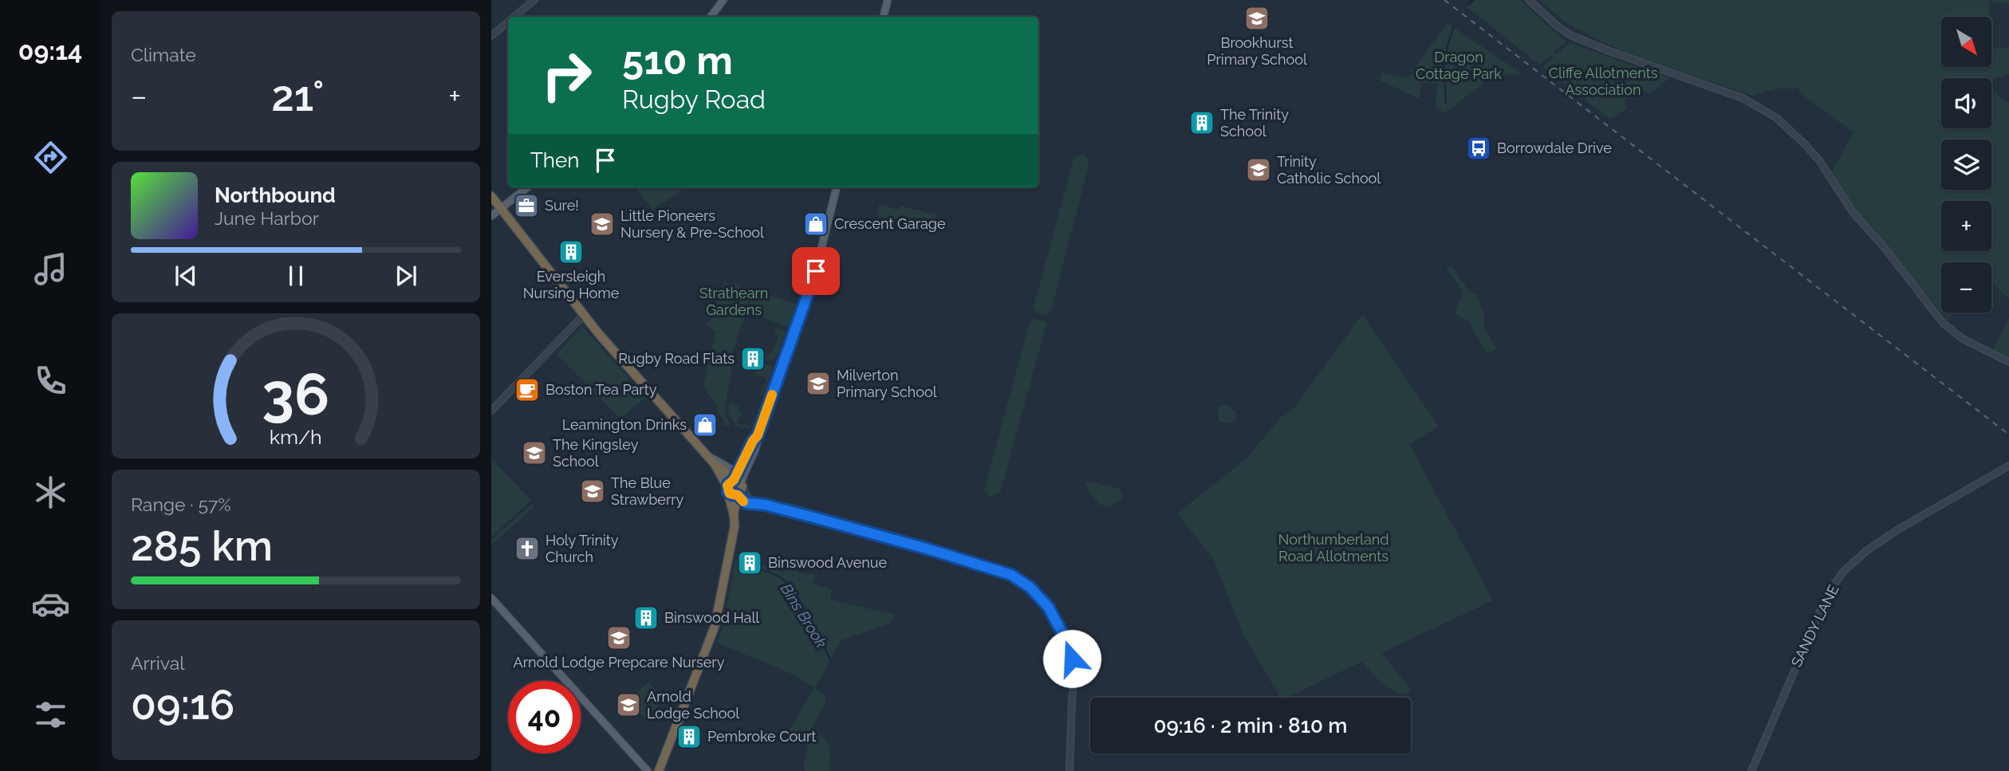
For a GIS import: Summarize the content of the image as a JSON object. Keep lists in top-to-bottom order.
{
  "streets": {
    "street": ["SANDY LANE"]
  },
  "water": ["Bins Brook"],
  "parks": [
    "Dragon Cottage Park",
    "Cliffe Allotments Association",
    "Strathearn Gardens",
    "Northumberland Road Allotments"
  ],
  "places": {
    "school or university": [
      "Brookhurst Primary School",
      "Trinity Catholic School",
      "Little Pioneers Nursery & Pre-School",
      "Milverton Primary School",
      "The Kingsley School",
      "The Blue Strawberry",
      "Arnold Lodge Prepcare Nursery",
      "Arnold Lodge School"
    ],
    "building": [
      "The Trinity School",
      "Eversleigh Nursing Home",
      "Rugby Road Flats",
      "Binswood Avenue",
      "Binswood Hall",
      "Pembroke Court"
    ],
    "bus stop": ["Borrowdale Drive"],
    "office": ["Sure!"],
    "shop": ["Crescent Garage", "Leamington Drinks"],
    "cafe": ["Boston Tea Party"],
    "church": ["Holy Trinity Church"]
  },
  "north": "bottom right",
  "page": {
    "tabs": "09:14",
    "tile": [
      "Climate",
      ["Range · 57%", "285 km"],
      ["Arrival", "09:16"]
    ],
    "map_buttons": ["+", "−"],
    "turn": ["510 m", "Rugby Road"],
    "heat": ["−", "21°", "+"],
    "then": "Then",
    "song": ["Northbound", "June Harbor"],
    "limit": "40",
    "trip": "09:16 · 2 min · 810 m",
    "gauge": ["36", "km/h"]
  }
}
